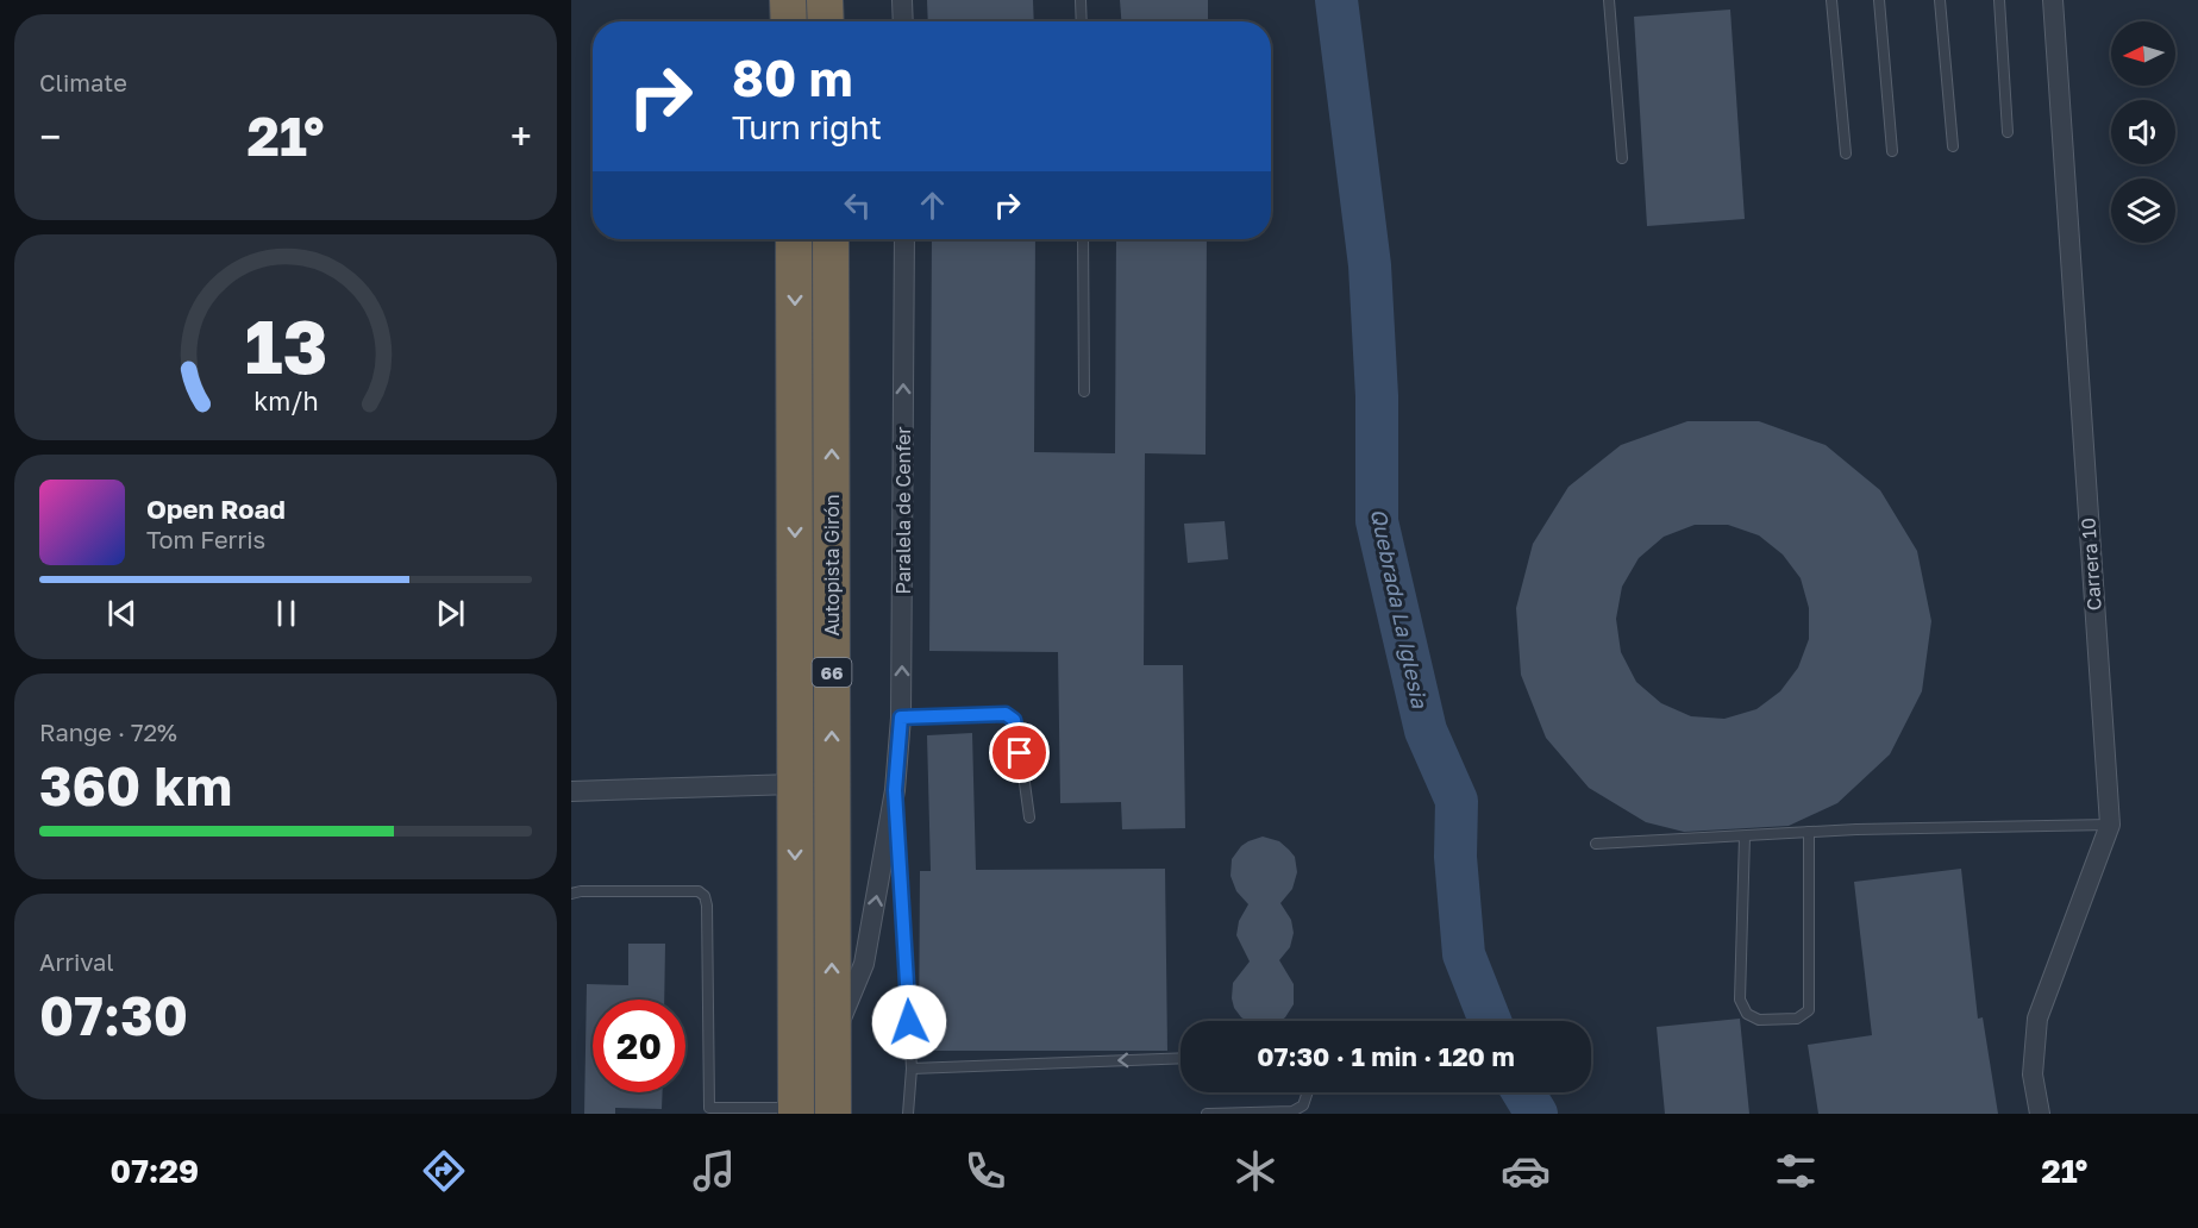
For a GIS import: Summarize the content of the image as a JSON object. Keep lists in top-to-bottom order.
{
  "streets": {
    "highway": ["Autopista Girón", "66"],
    "street": ["Paralela de Cenfer", "Carrera 10"]
  },
  "crossings": [
    ["Paralela de Cenfer", "Autopista Girón"]
  ],
  "one_way": ["Paralela de Cenfer"],
  "water": ["Quebrada La Iglesia"],
  "north": "left",
  "page": {
    "tile": [
      "Climate",
      ["Range · 72%", "360 km"],
      ["Arrival", "07:30"]
    ],
    "turn": ["80 m", "Turn right"],
    "heat": ["−", "21°", "+"],
    "song": ["Open Road", "Tom Ferris"],
    "limit": "20",
    "trip": "07:30 · 1 min · 120 m",
    "tabs": ["07:29", "21°"],
    "gauge": ["13", "km/h"]
  }
}
